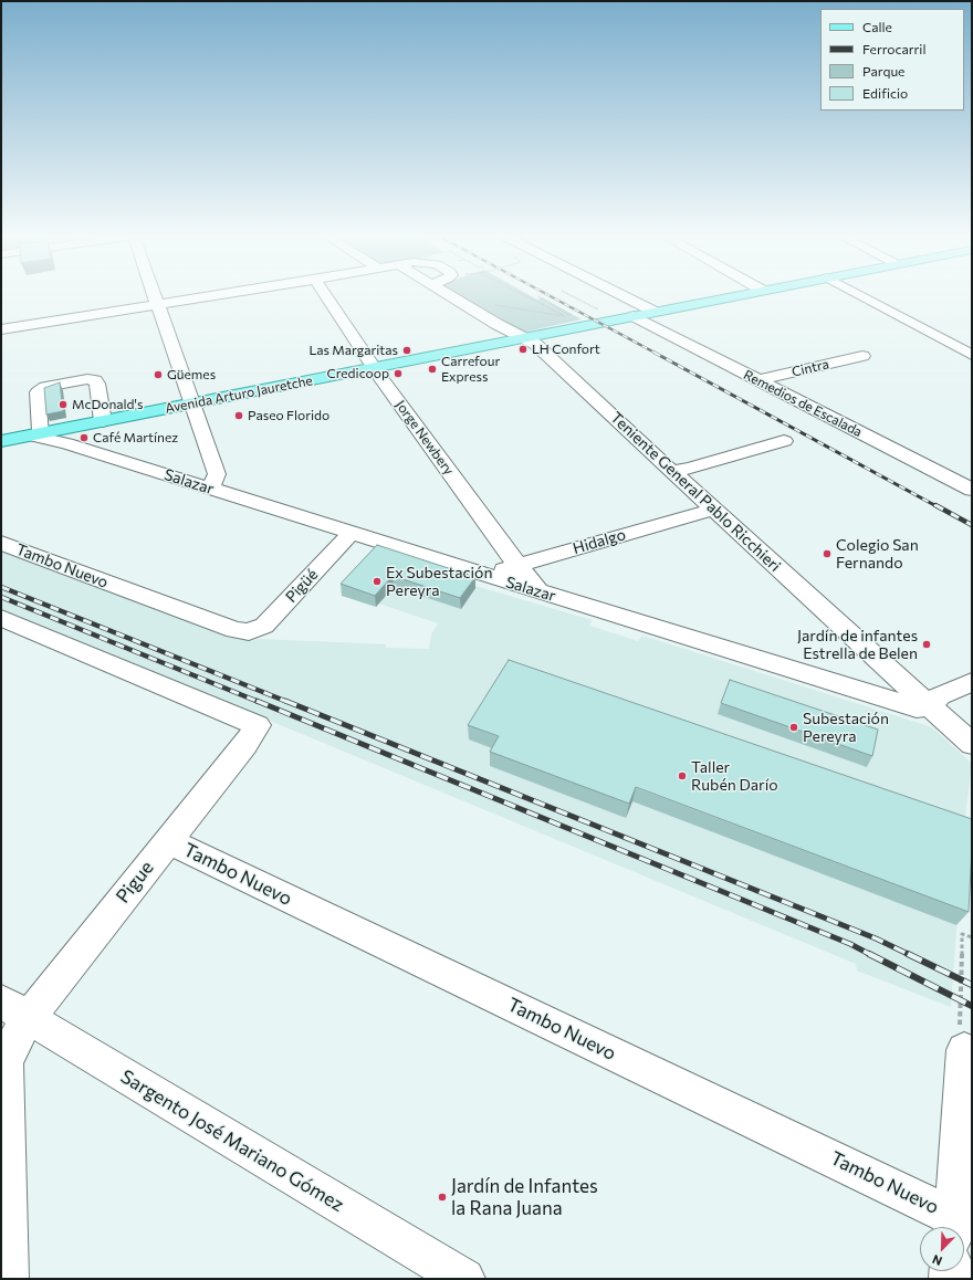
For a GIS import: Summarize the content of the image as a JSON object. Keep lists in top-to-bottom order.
{
  "streets": {
    "main road": ["Avenida Arturo Jauretche"],
    "street": [
      "Cintra",
      "Remedios de Escalada",
      "Jorge Newbery",
      "Salazar",
      "Teniente General Pablo Ricchieri",
      "Hidalgo",
      "Tambo Nuevo",
      "Pigüé",
      "Pigue",
      "Sargento José Mariano Gómez"
    ]
  },
  "crossings": [
    ["Cintra", "Remedios de Escalada"],
    ["Avenida Arturo Jauretche", "Remedios de Escalada"],
    ["Avenida Arturo Jauretche", "Jorge Newbery"],
    ["Avenida Arturo Jauretche", "Salazar"],
    ["Avenida Arturo Jauretche", "Teniente General Pablo Ricchieri"],
    ["Jorge Newbery", "Salazar"],
    ["Jorge Newbery", "Hidalgo"],
    ["Salazar", "Teniente General Pablo Ricchieri"],
    ["Salazar", "Hidalgo"],
    ["Salazar", "Pigüé"],
    ["Teniente General Pablo Ricchieri", "Hidalgo"],
    ["Tambo Nuevo", "Pigüé"],
    ["Tambo Nuevo", "Pigue"],
    ["Pigue", "Sargento José Mariano Gómez"]
  ],
  "places": [
    "LH Confort",
    "Las Margaritas",
    "Carrefour Express",
    "Credicoop",
    "Güemes",
    "McDonald's",
    "Paseo Florido",
    "Café Martínez",
    "Colegio San Fernando",
    "Ex Subestación Pereyra",
    "Jardín de infantes Estrella de Belen",
    "Subestación Pereyra",
    "Taller Rubén Darío",
    "Jardín de Infantes la Rana Juana"
  ],
  "legend": [
    "Calle",
    "Ferrocarril",
    "Parque",
    "Edificio"
  ],
  "north": "bottom left"
}
